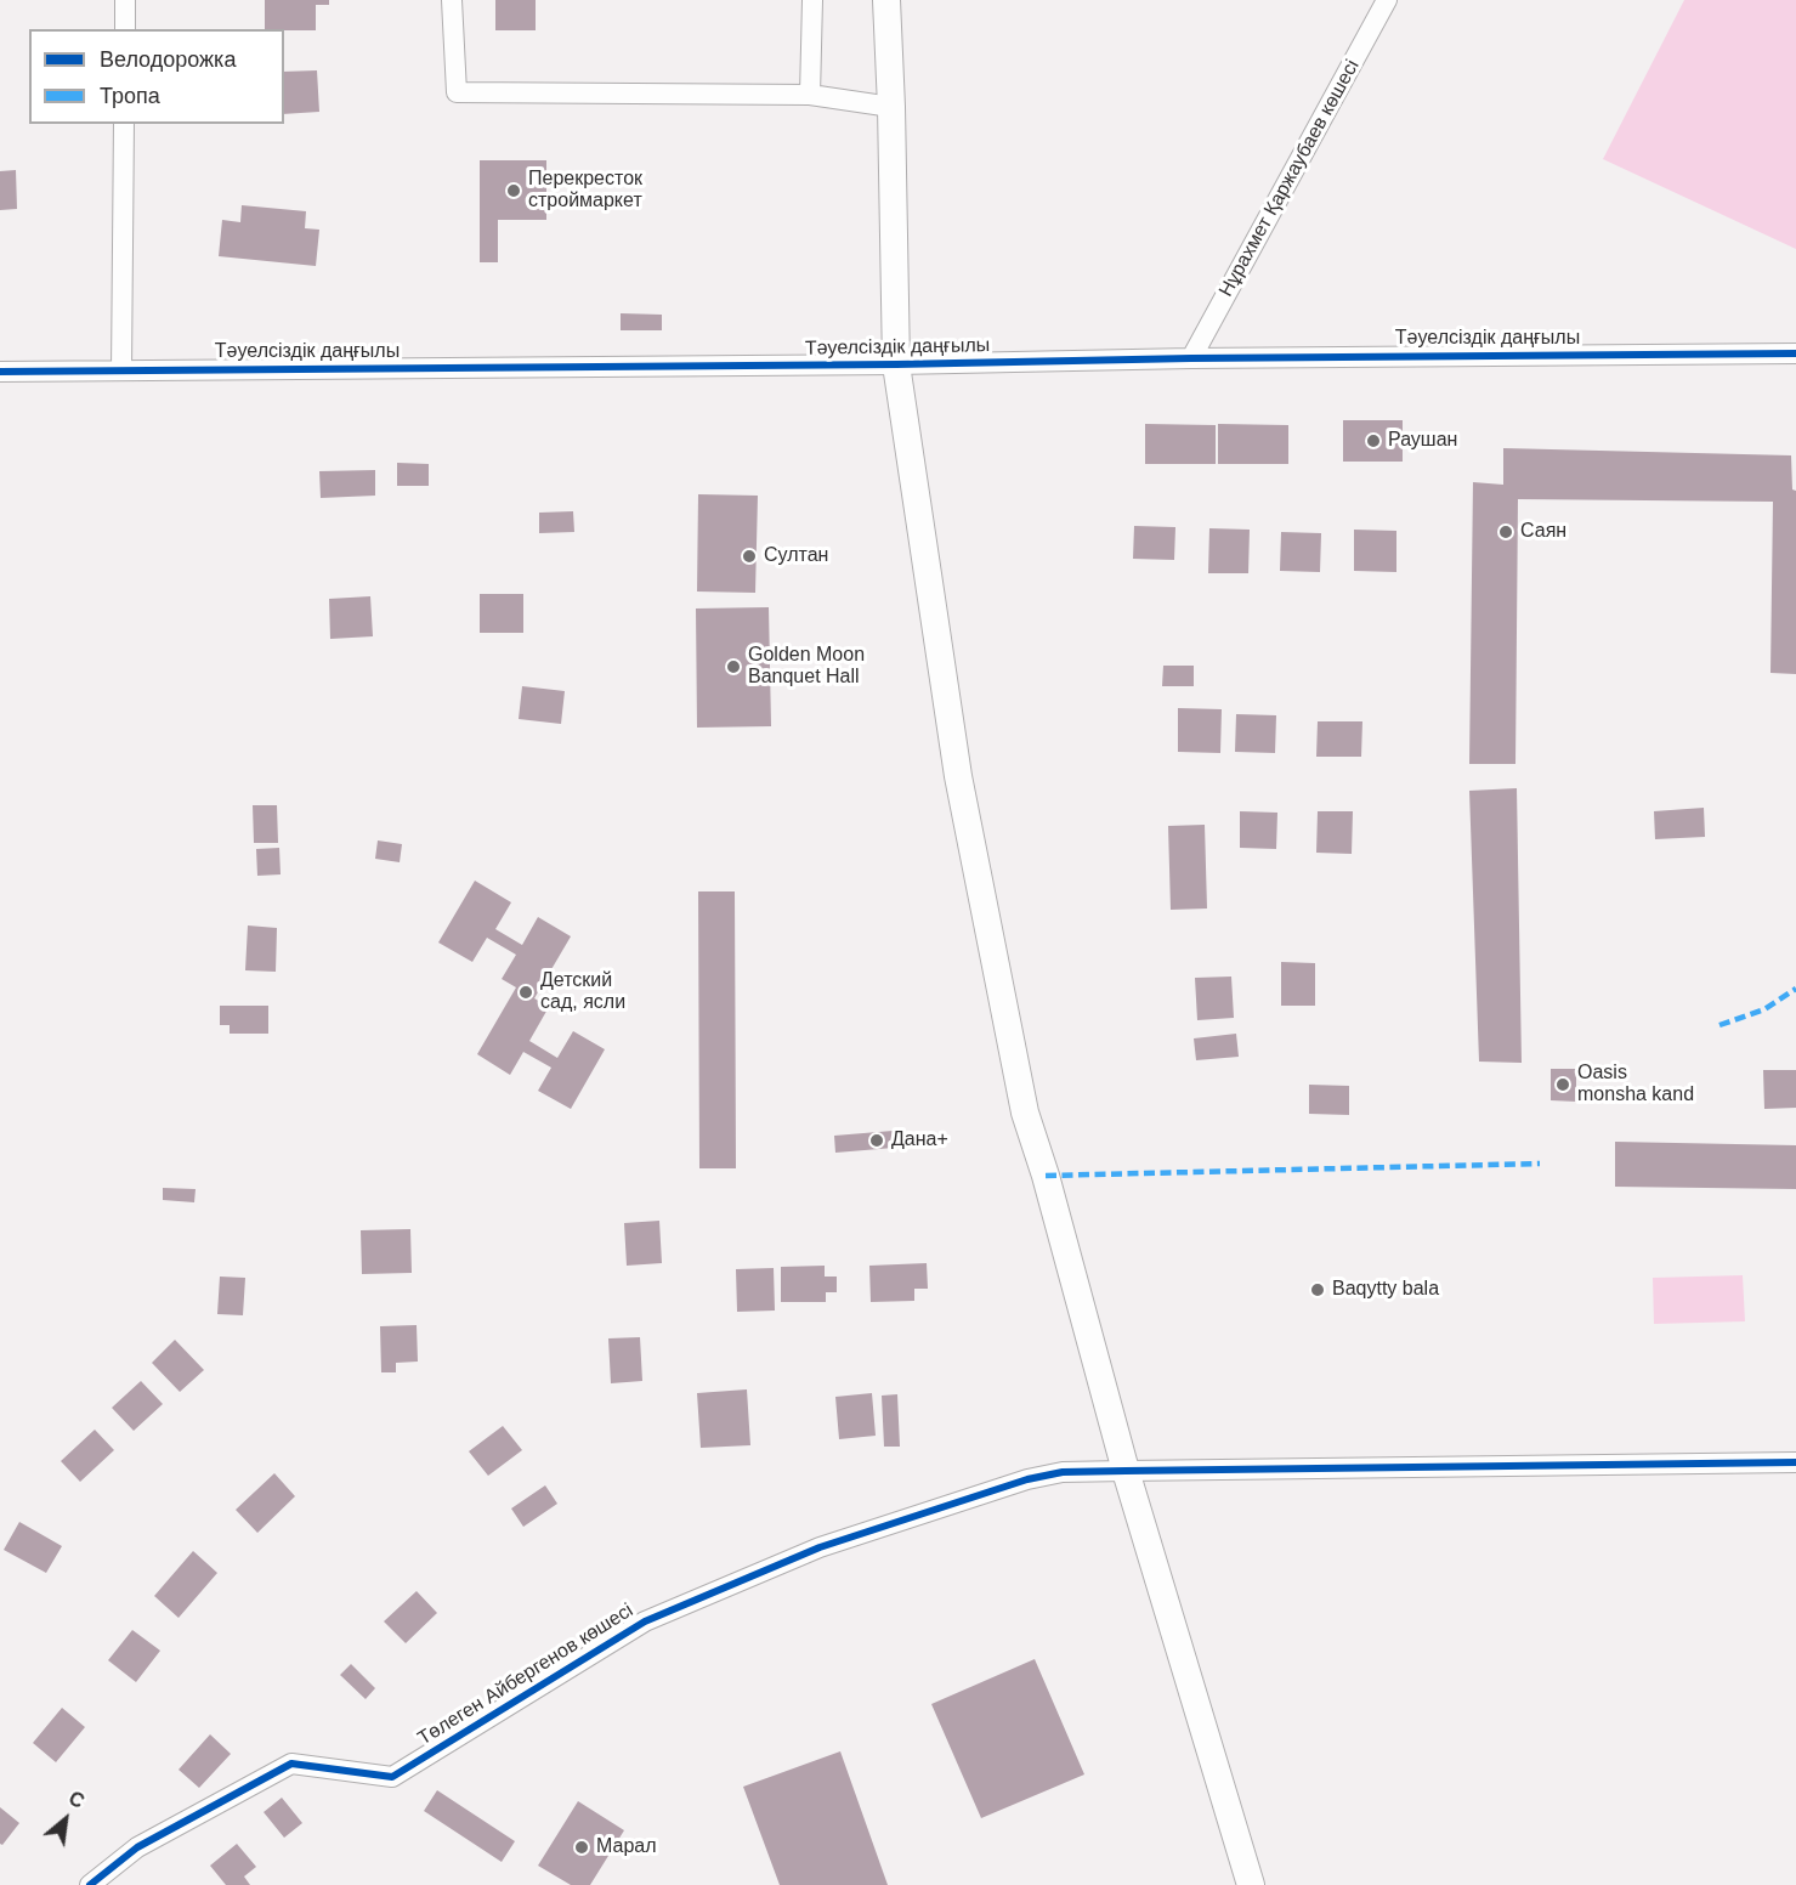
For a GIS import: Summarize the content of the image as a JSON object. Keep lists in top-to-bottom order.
{
  "streets": {
    "street": ["Нұрахмет Қаржаубаев көшесі", "Тәуелсіздік даңғылы", "Төлеген Айбергенов көшесі"]
  },
  "crossings": [
    ["Нұрахмет Қаржаубаев көшесі", "Тәуелсіздік даңғылы"]
  ],
  "places": [
    "Перекресток строймаркет",
    "Раушан",
    "Саян",
    "Султан",
    "Golden Moon Banquet Hall",
    "Детский сад, ясли",
    "Oasis monsha kand",
    "Дана+",
    "Baqytty bala",
    "Марал"
  ],
  "legend": ["Велодорожка", "Тропа"],
  "north": "top right"
}
